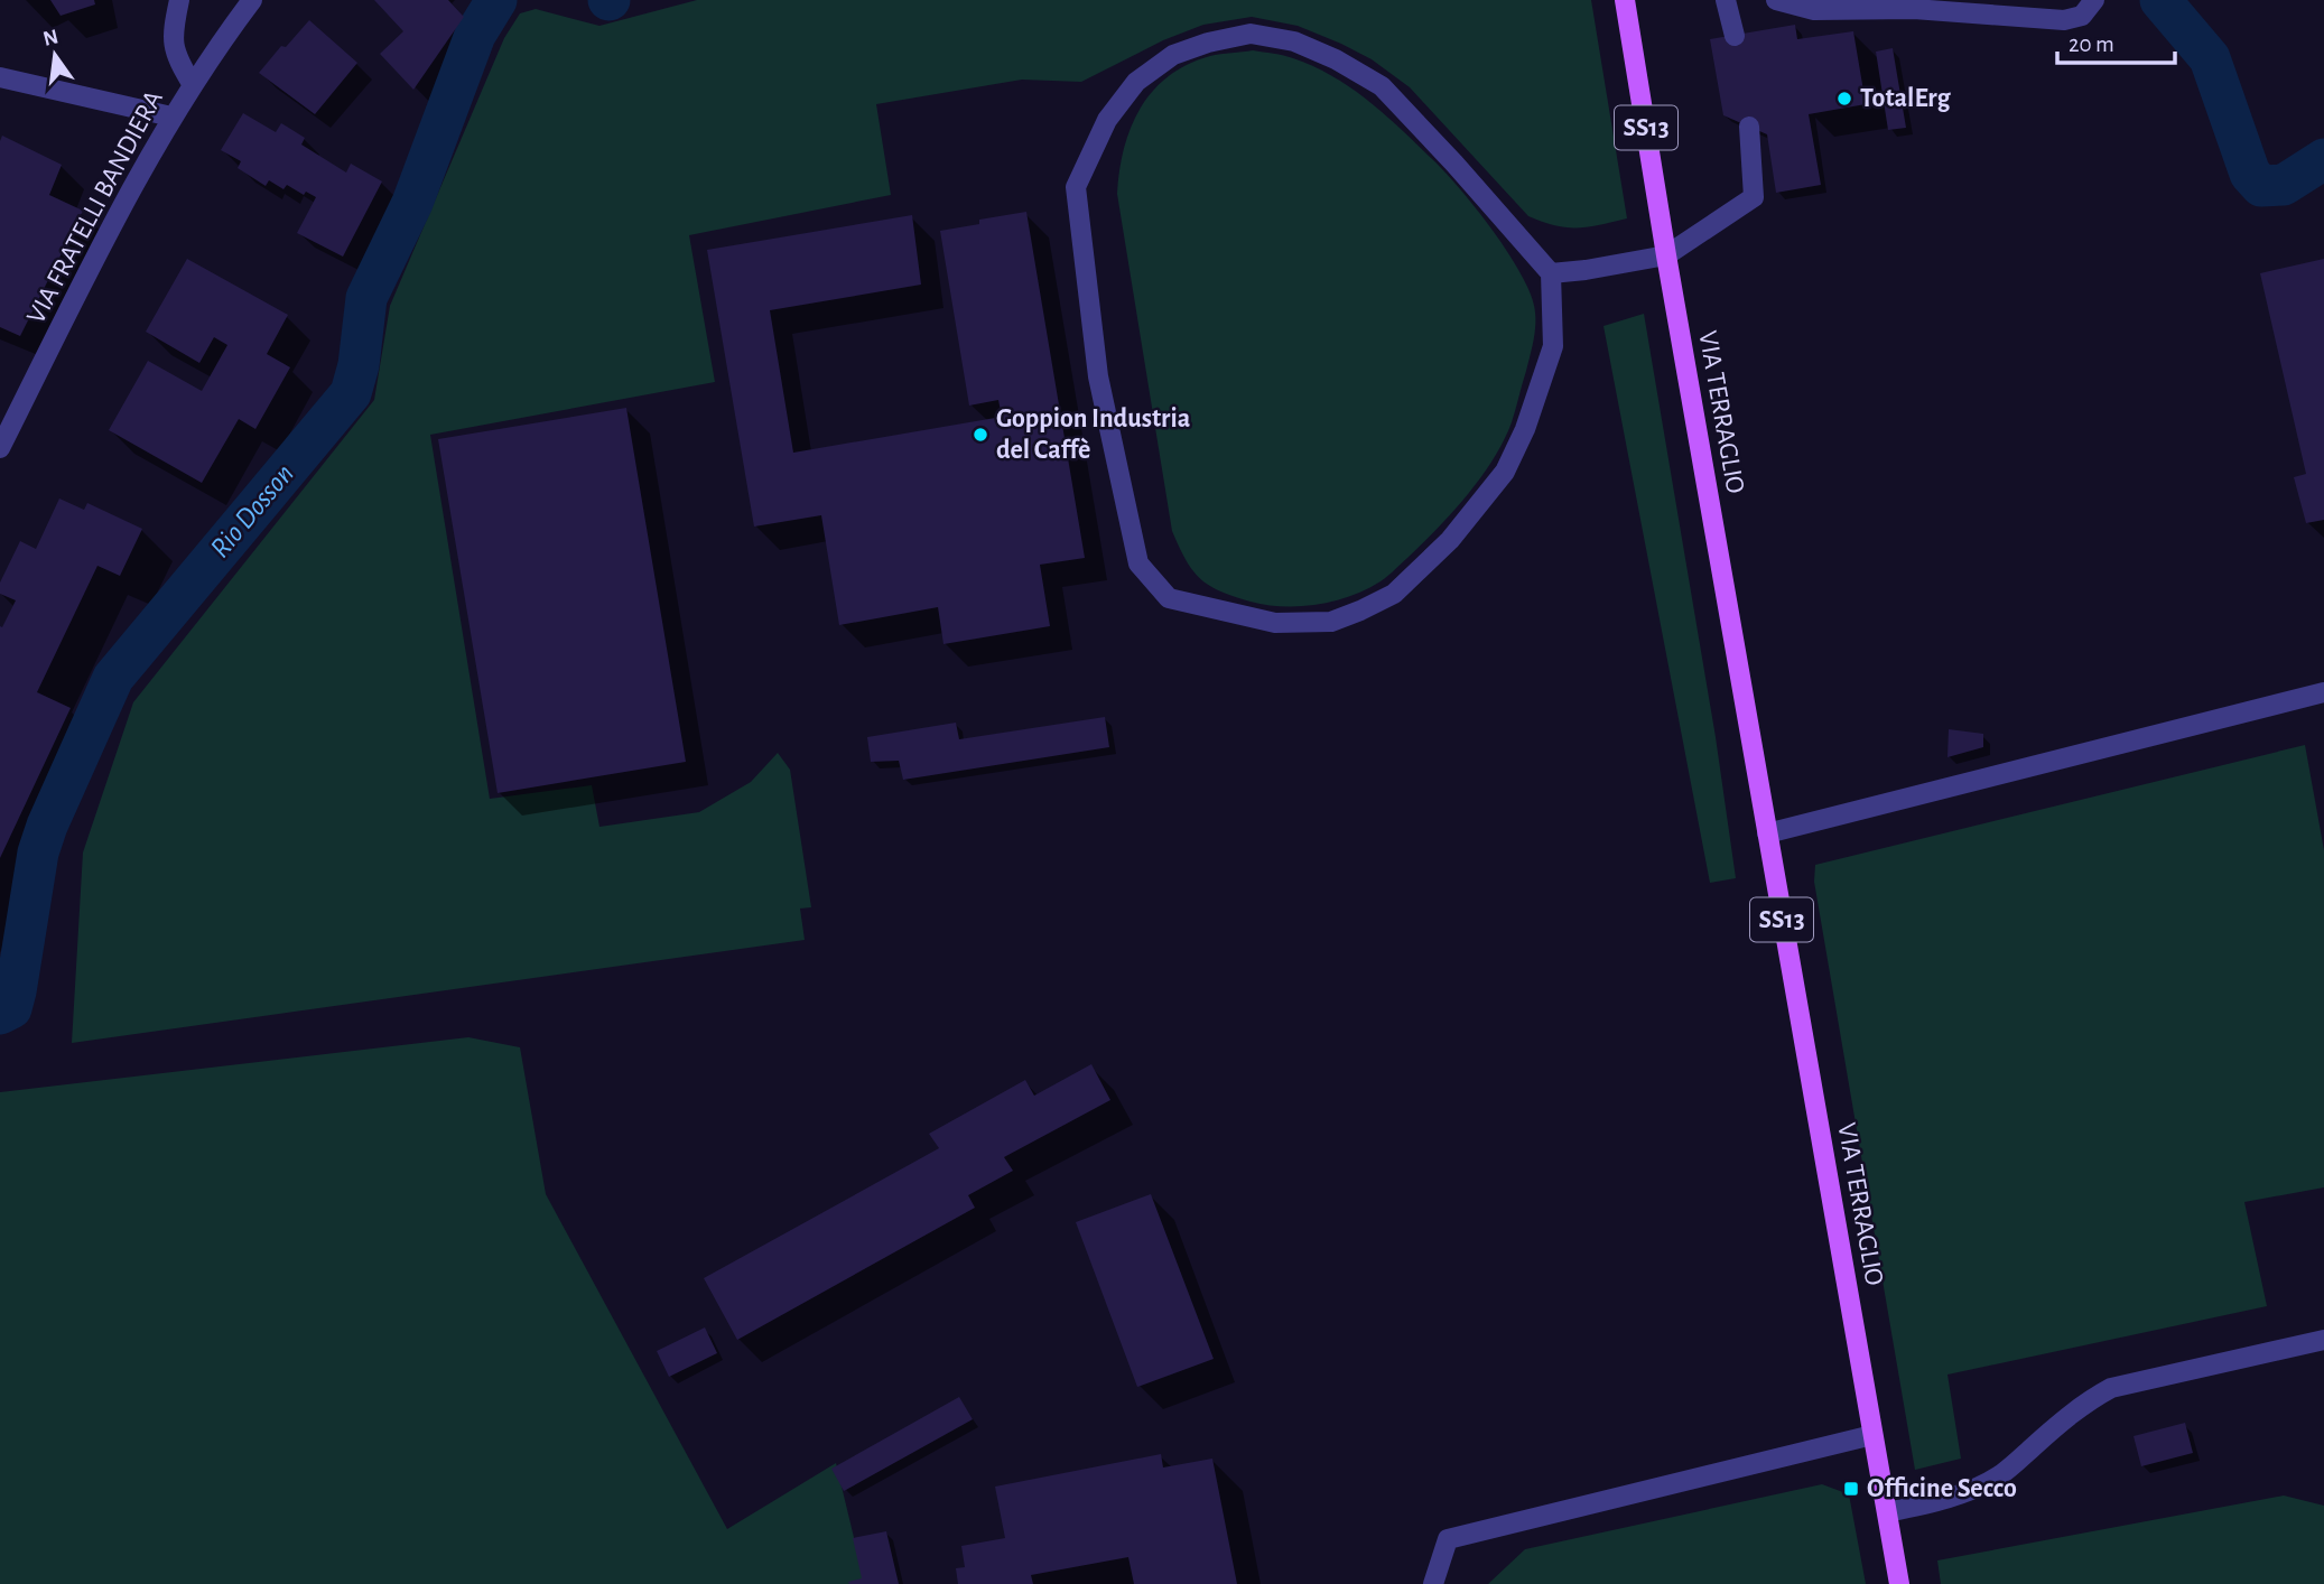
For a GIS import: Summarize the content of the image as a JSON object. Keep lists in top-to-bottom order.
{
  "streets": {
    "main road": ["SS13", "VIA TERRAGLIO"],
    "street": ["VIA FRATELLI BANDIERA"]
  },
  "water": ["Rio Dosson"],
  "places": {
    "other": ["TotalErg", "Goppion Industria del Caffè"],
    "transit": ["Officine Secco"]
  },
  "scale_bar": "20 m",
  "north": "top"
}
